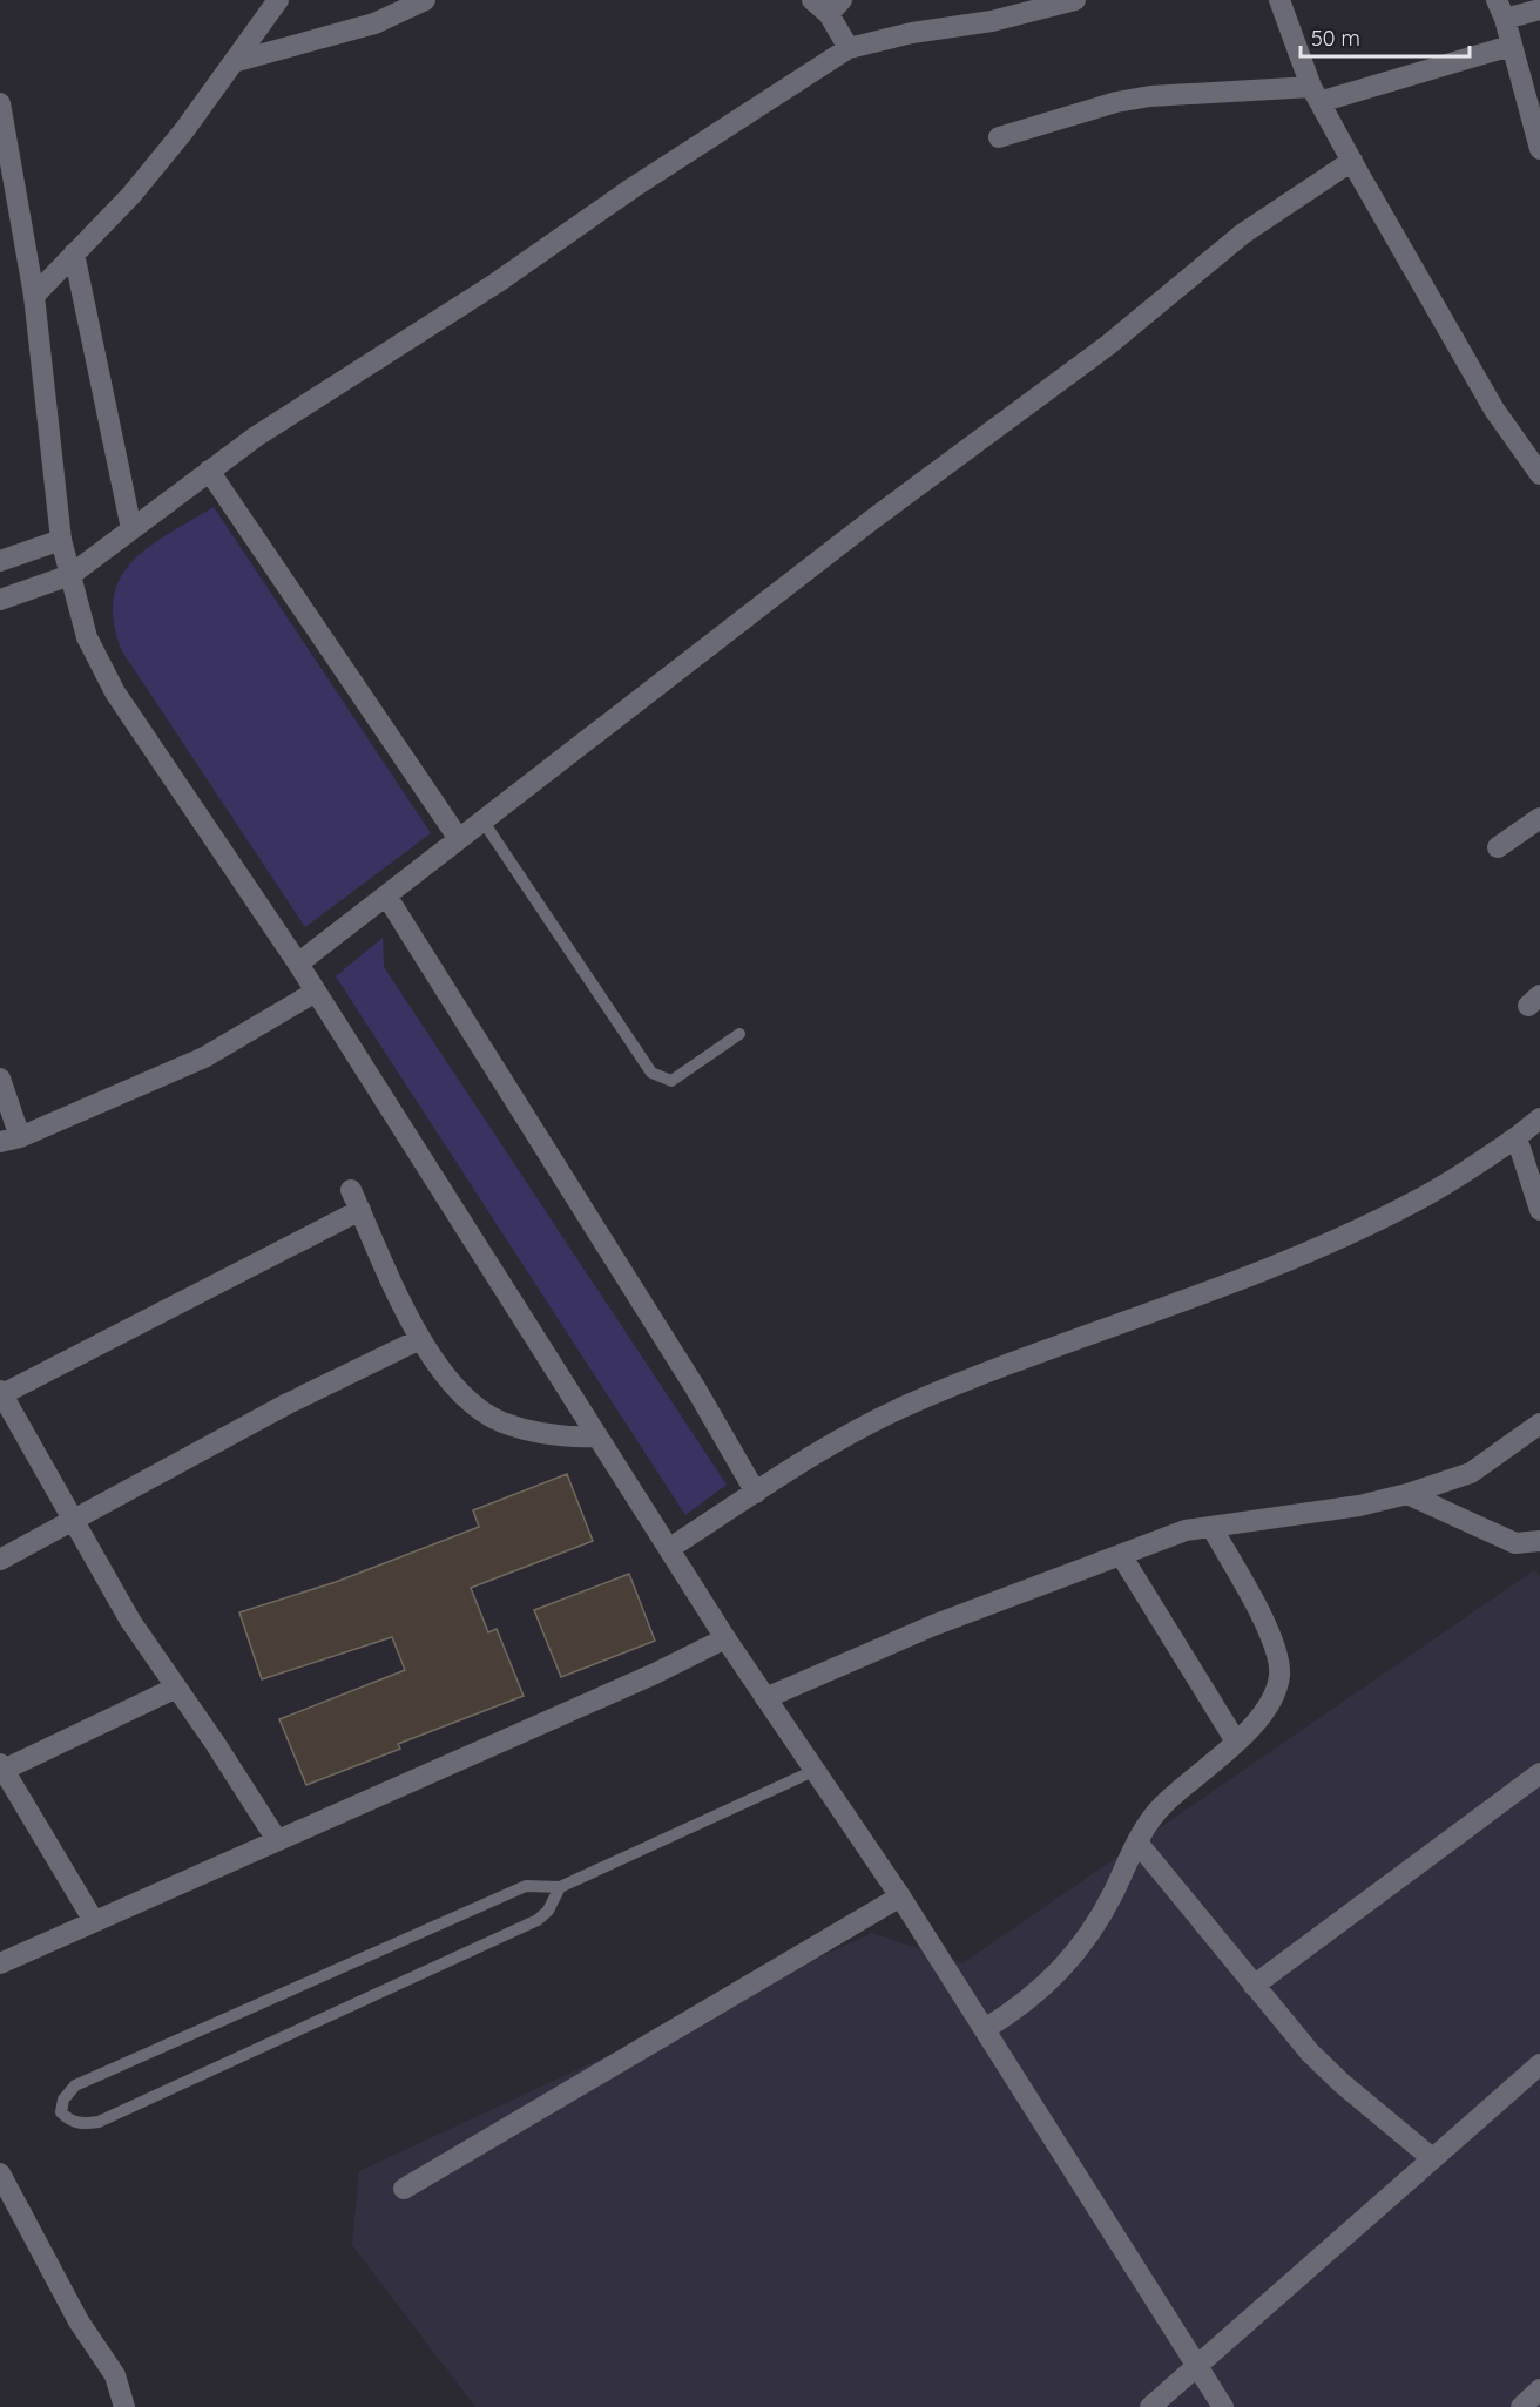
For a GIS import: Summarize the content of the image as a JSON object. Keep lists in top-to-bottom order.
{
  "scale_bar": "50 m"
}
